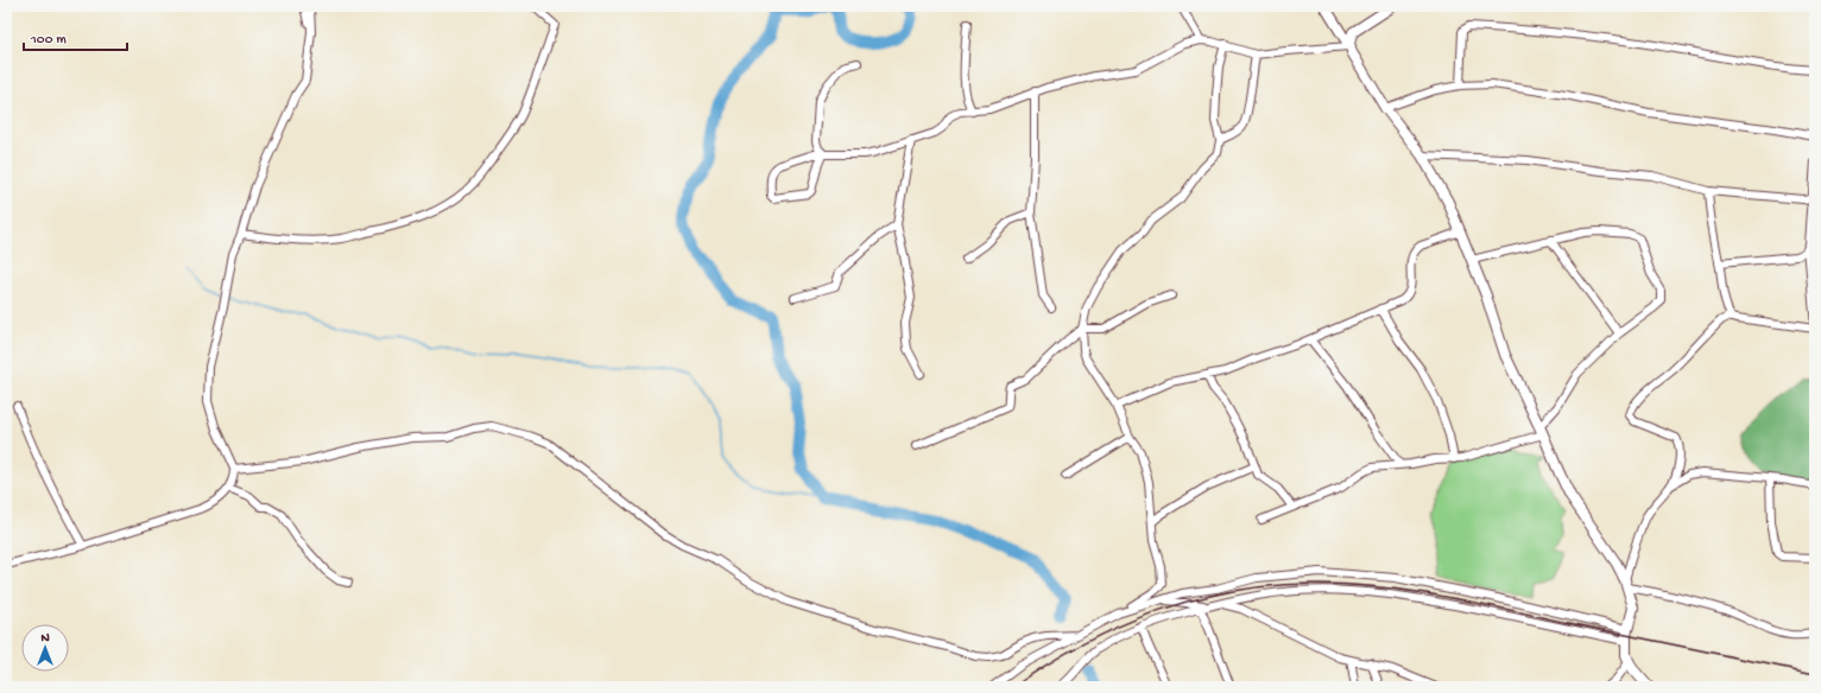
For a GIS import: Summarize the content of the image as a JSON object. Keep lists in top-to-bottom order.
{
  "scale_bar": "100 m",
  "north": "top"
}
